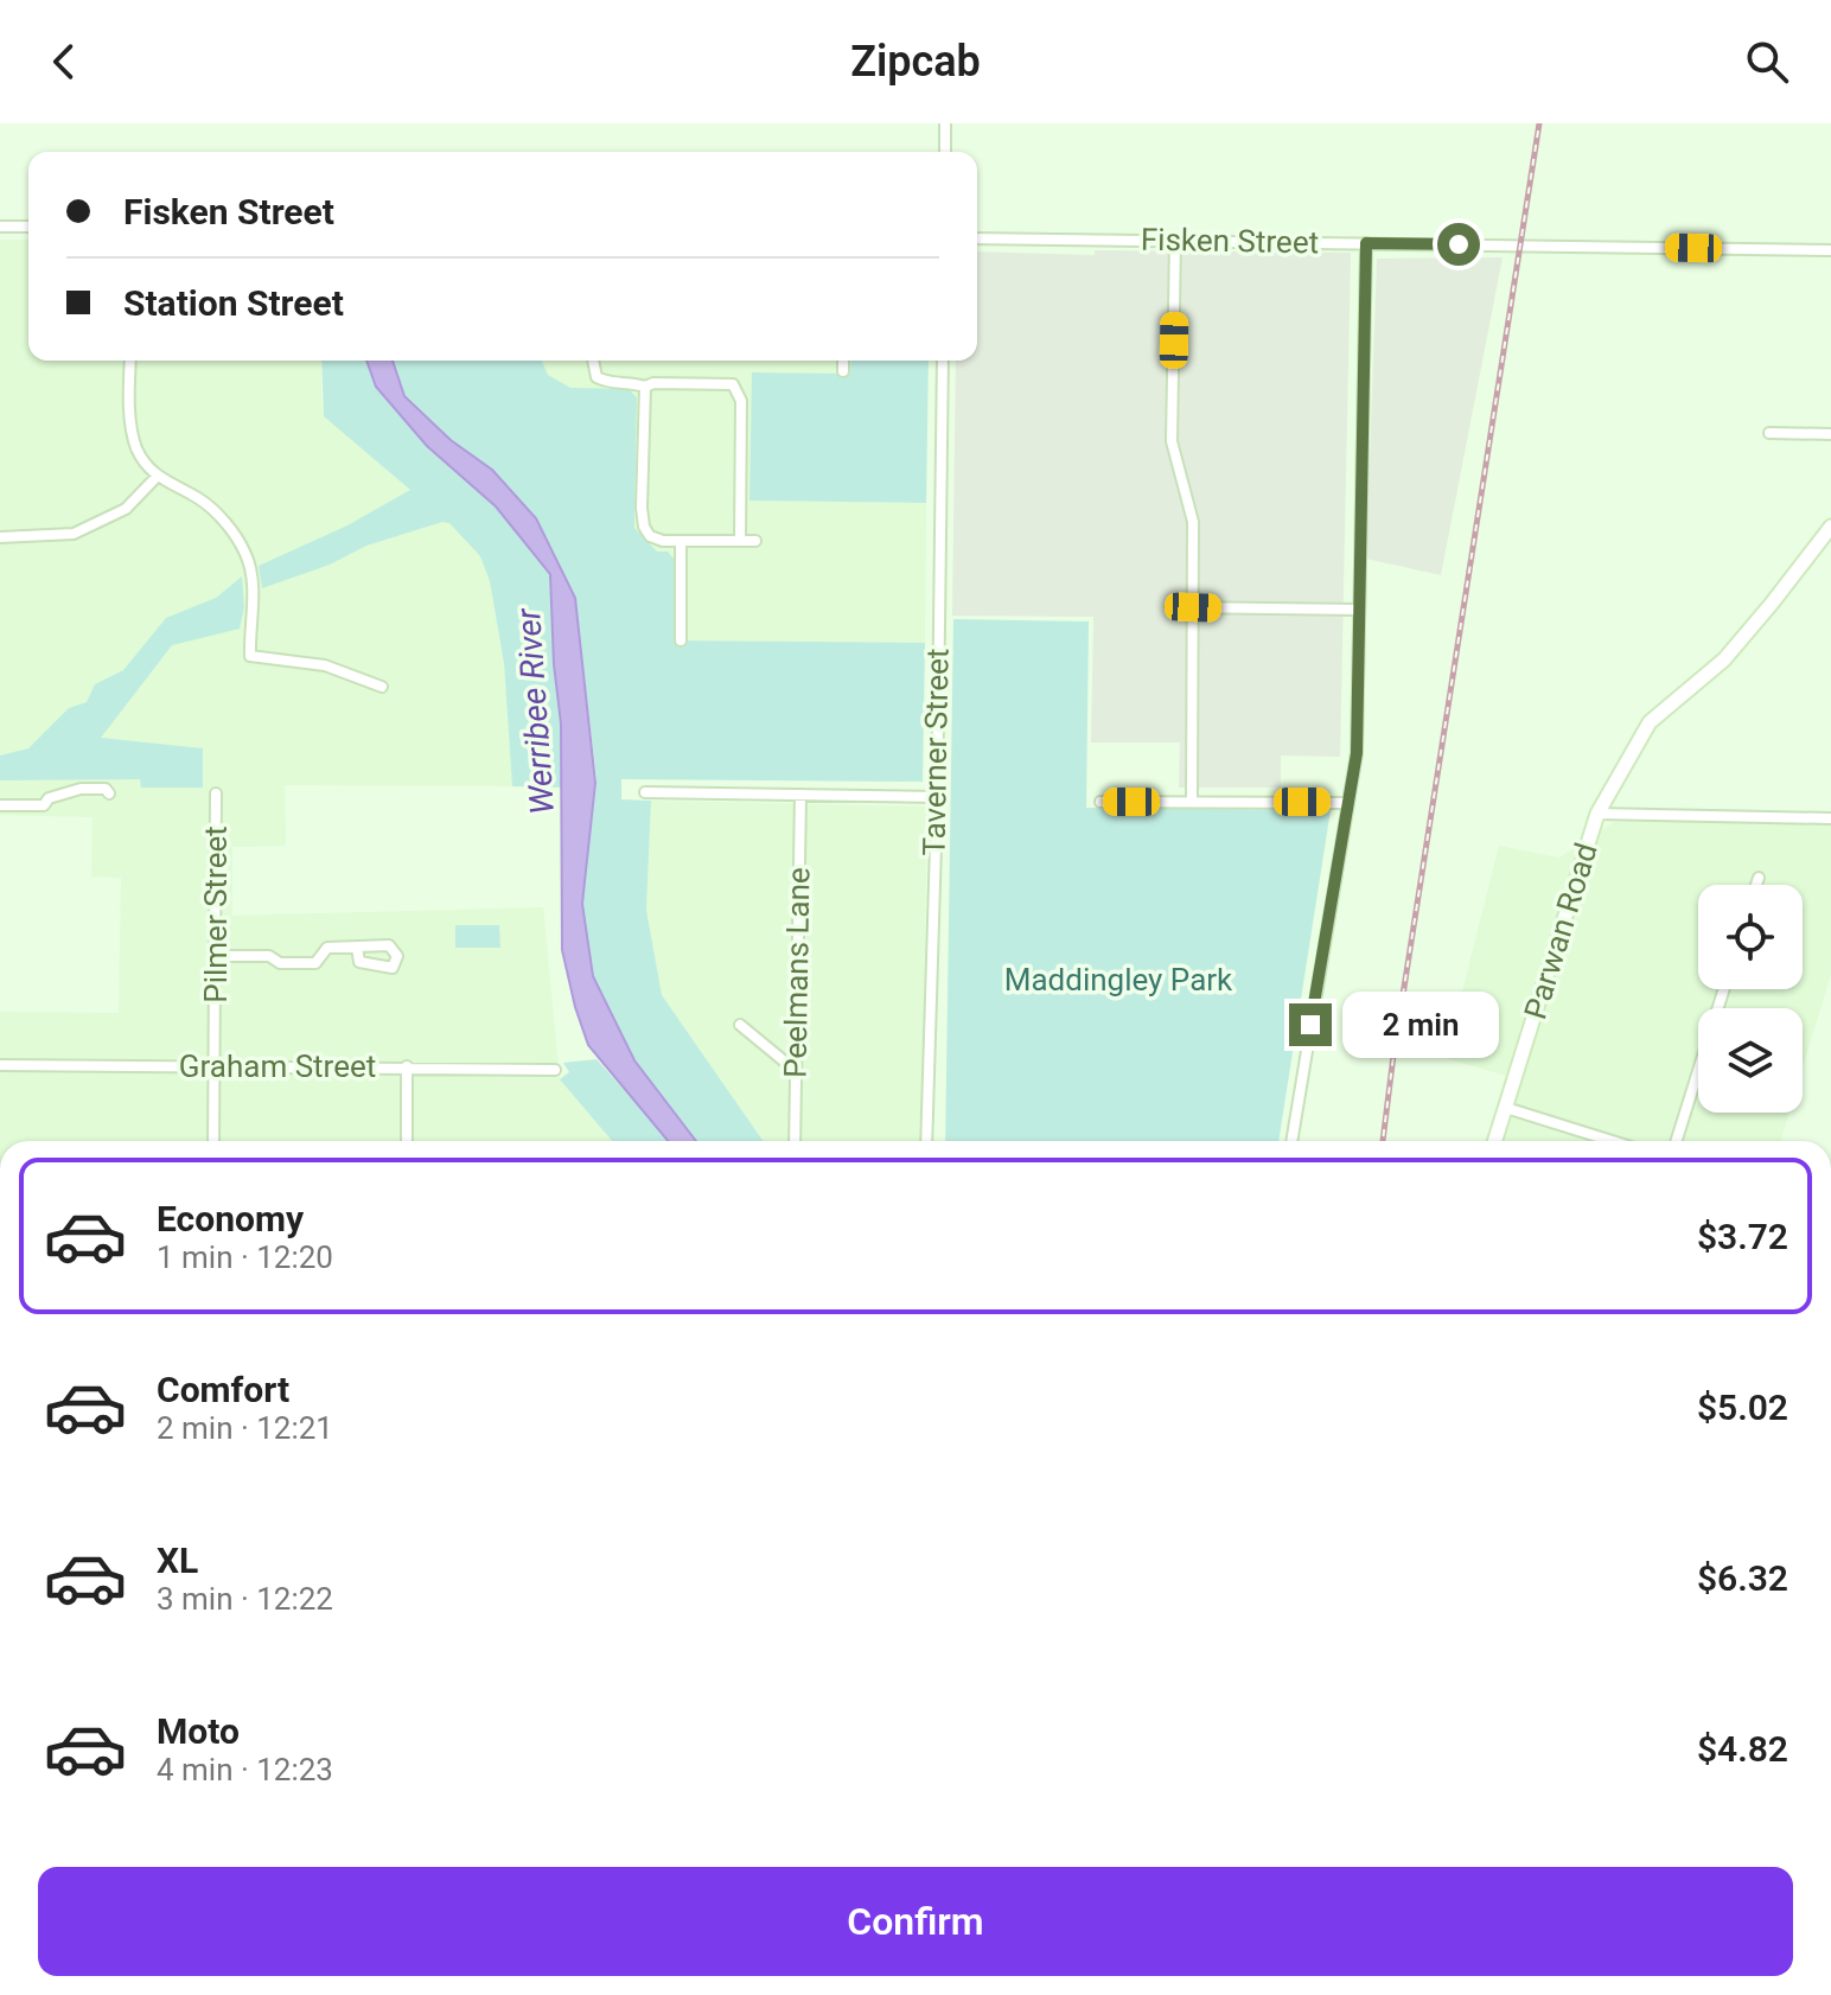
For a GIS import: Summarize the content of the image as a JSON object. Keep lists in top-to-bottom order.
{
  "streets": {
    "main road": ["Parwan Road"],
    "street": [
      "Fisken Street",
      "Taverner Street",
      "Pilmer Street",
      "Peelmans Lane",
      "Graham Street"
    ]
  },
  "crossings": [
    ["Pilmer Street", "Graham Street"]
  ],
  "water": ["Werribee River"],
  "parks": ["Maddingley Park"],
  "page": {
    "header": "Zipcab",
    "banner": ["Fisken Street", "Station Street"],
    "bubble": "2 min",
    "list": [
      {
        "name": "Economy",
        "note": "1 min · 12:20",
        "value": "$3.72"
      },
      {
        "name": "Comfort",
        "note": "2 min · 12:21",
        "value": "$5.02"
      },
      {
        "name": "XL",
        "note": "3 min · 12:22",
        "value": "$6.32"
      },
      {
        "name": "Moto",
        "note": "4 min · 12:23",
        "value": "$4.82"
      }
    ],
    "buttons": "Confirm"
  }
}
